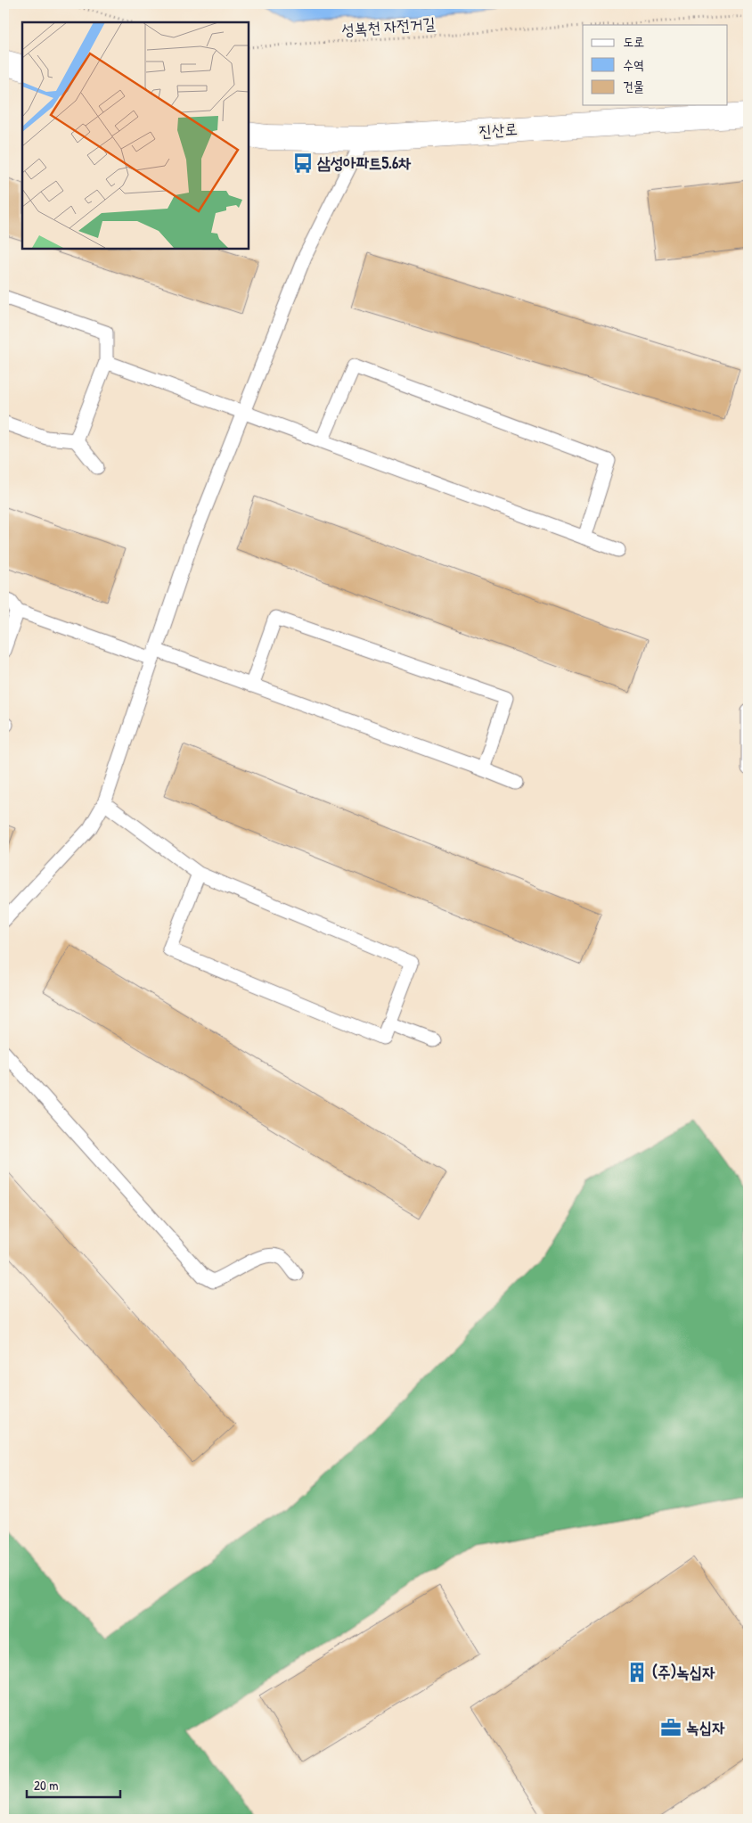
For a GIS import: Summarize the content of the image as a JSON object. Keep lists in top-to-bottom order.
{
  "streets": {
    "street": ["진산로"],
    "path": ["성복천 자전거길"]
  },
  "places": {
    "bus stop": ["삼성아파트5.6차"],
    "building": ["(주)녹십자"],
    "office": ["녹십자"]
  },
  "legend": ["도로", "수역", "건물"],
  "scale_bar": "20 m"
}
